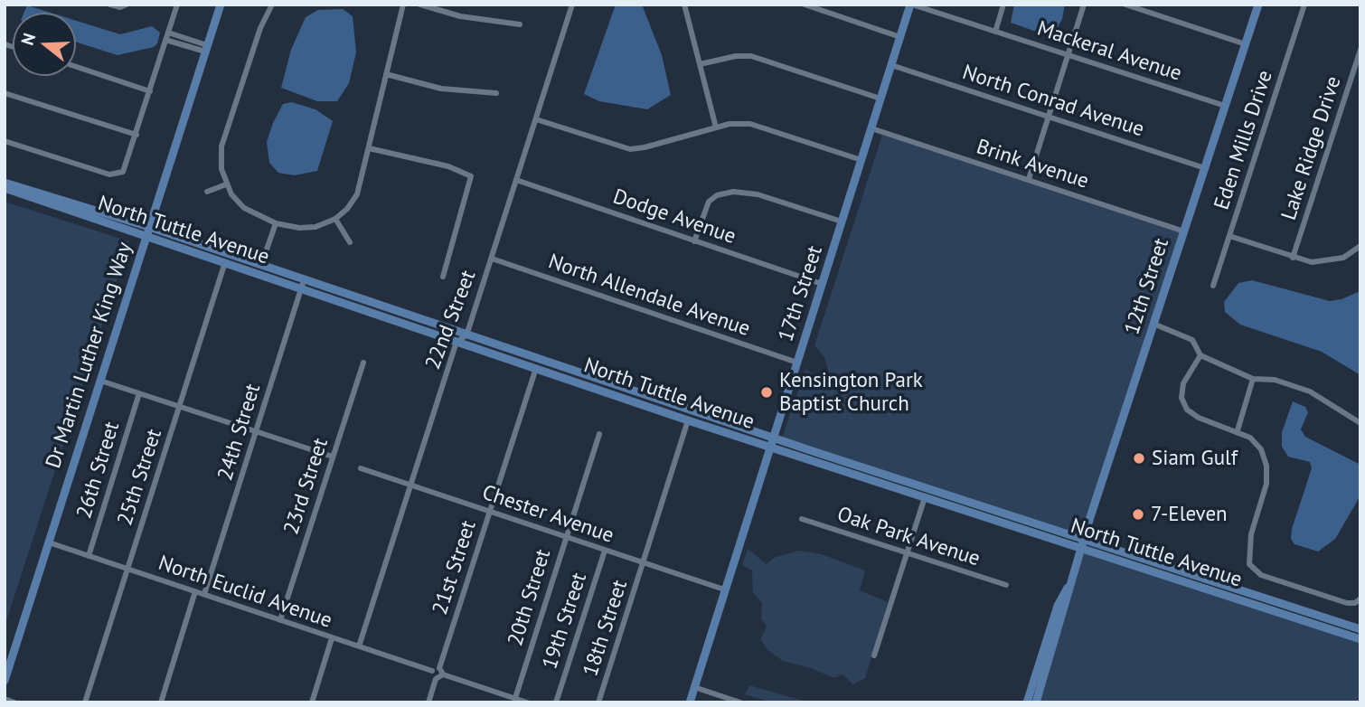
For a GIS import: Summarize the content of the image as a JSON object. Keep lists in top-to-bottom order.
{
  "streets": {
    "main road": [
      "North Tuttle Avenue",
      "12th Street",
      "17th Street",
      "Dr Martin Luther King Way"
    ],
    "street": [
      "Mackeral Avenue",
      "North Conrad Avenue",
      "Eden Mills Drive",
      "Lake Ridge Drive",
      "Brink Avenue",
      "Dodge Avenue",
      "North Allendale Avenue",
      "22nd Street",
      "24th Street",
      "26th Street",
      "25th Street",
      "23rd Street",
      "Chester Avenue",
      "Oak Park Avenue",
      "21st Street",
      "North Euclid Avenue",
      "20th Street",
      "19th Street",
      "18th Street"
    ]
  },
  "crossings": [
    ["Mackeral Avenue", "12th Street"],
    ["Mackeral Avenue", "17th Street"],
    ["North Conrad Avenue", "12th Street"],
    ["North Conrad Avenue", "17th Street"],
    ["Brink Avenue", "12th Street"],
    ["Brink Avenue", "17th Street"],
    ["Dodge Avenue", "17th Street"],
    ["Dodge Avenue", "22nd Street"],
    ["North Tuttle Avenue", "12th Street"],
    ["North Tuttle Avenue", "17th Street"],
    ["North Tuttle Avenue", "22nd Street"],
    ["North Tuttle Avenue", "Dr Martin Luther King Way"],
    ["North Tuttle Avenue", "24th Street"],
    ["North Tuttle Avenue", "25th Street"],
    ["North Tuttle Avenue", "21st Street"],
    ["North Tuttle Avenue", "18th Street"],
    ["17th Street", "North Allendale Avenue"],
    ["17th Street", "Chester Avenue"],
    ["North Allendale Avenue", "22nd Street"],
    ["22nd Street", "Chester Avenue"],
    ["22nd Street", "North Euclid Avenue"],
    ["Dr Martin Luther King Way", "North Euclid Avenue"],
    ["24th Street", "North Euclid Avenue"],
    ["26th Street", "North Euclid Avenue"],
    ["25th Street", "North Euclid Avenue"],
    ["23rd Street", "North Euclid Avenue"],
    ["Chester Avenue", "21st Street"],
    ["Chester Avenue", "20th Street"],
    ["Chester Avenue", "19th Street"],
    ["Chester Avenue", "18th Street"]
  ],
  "places": ["Kensington Park Baptist Church", "Siam Gulf", "7-Eleven"],
  "north": "left"
}
